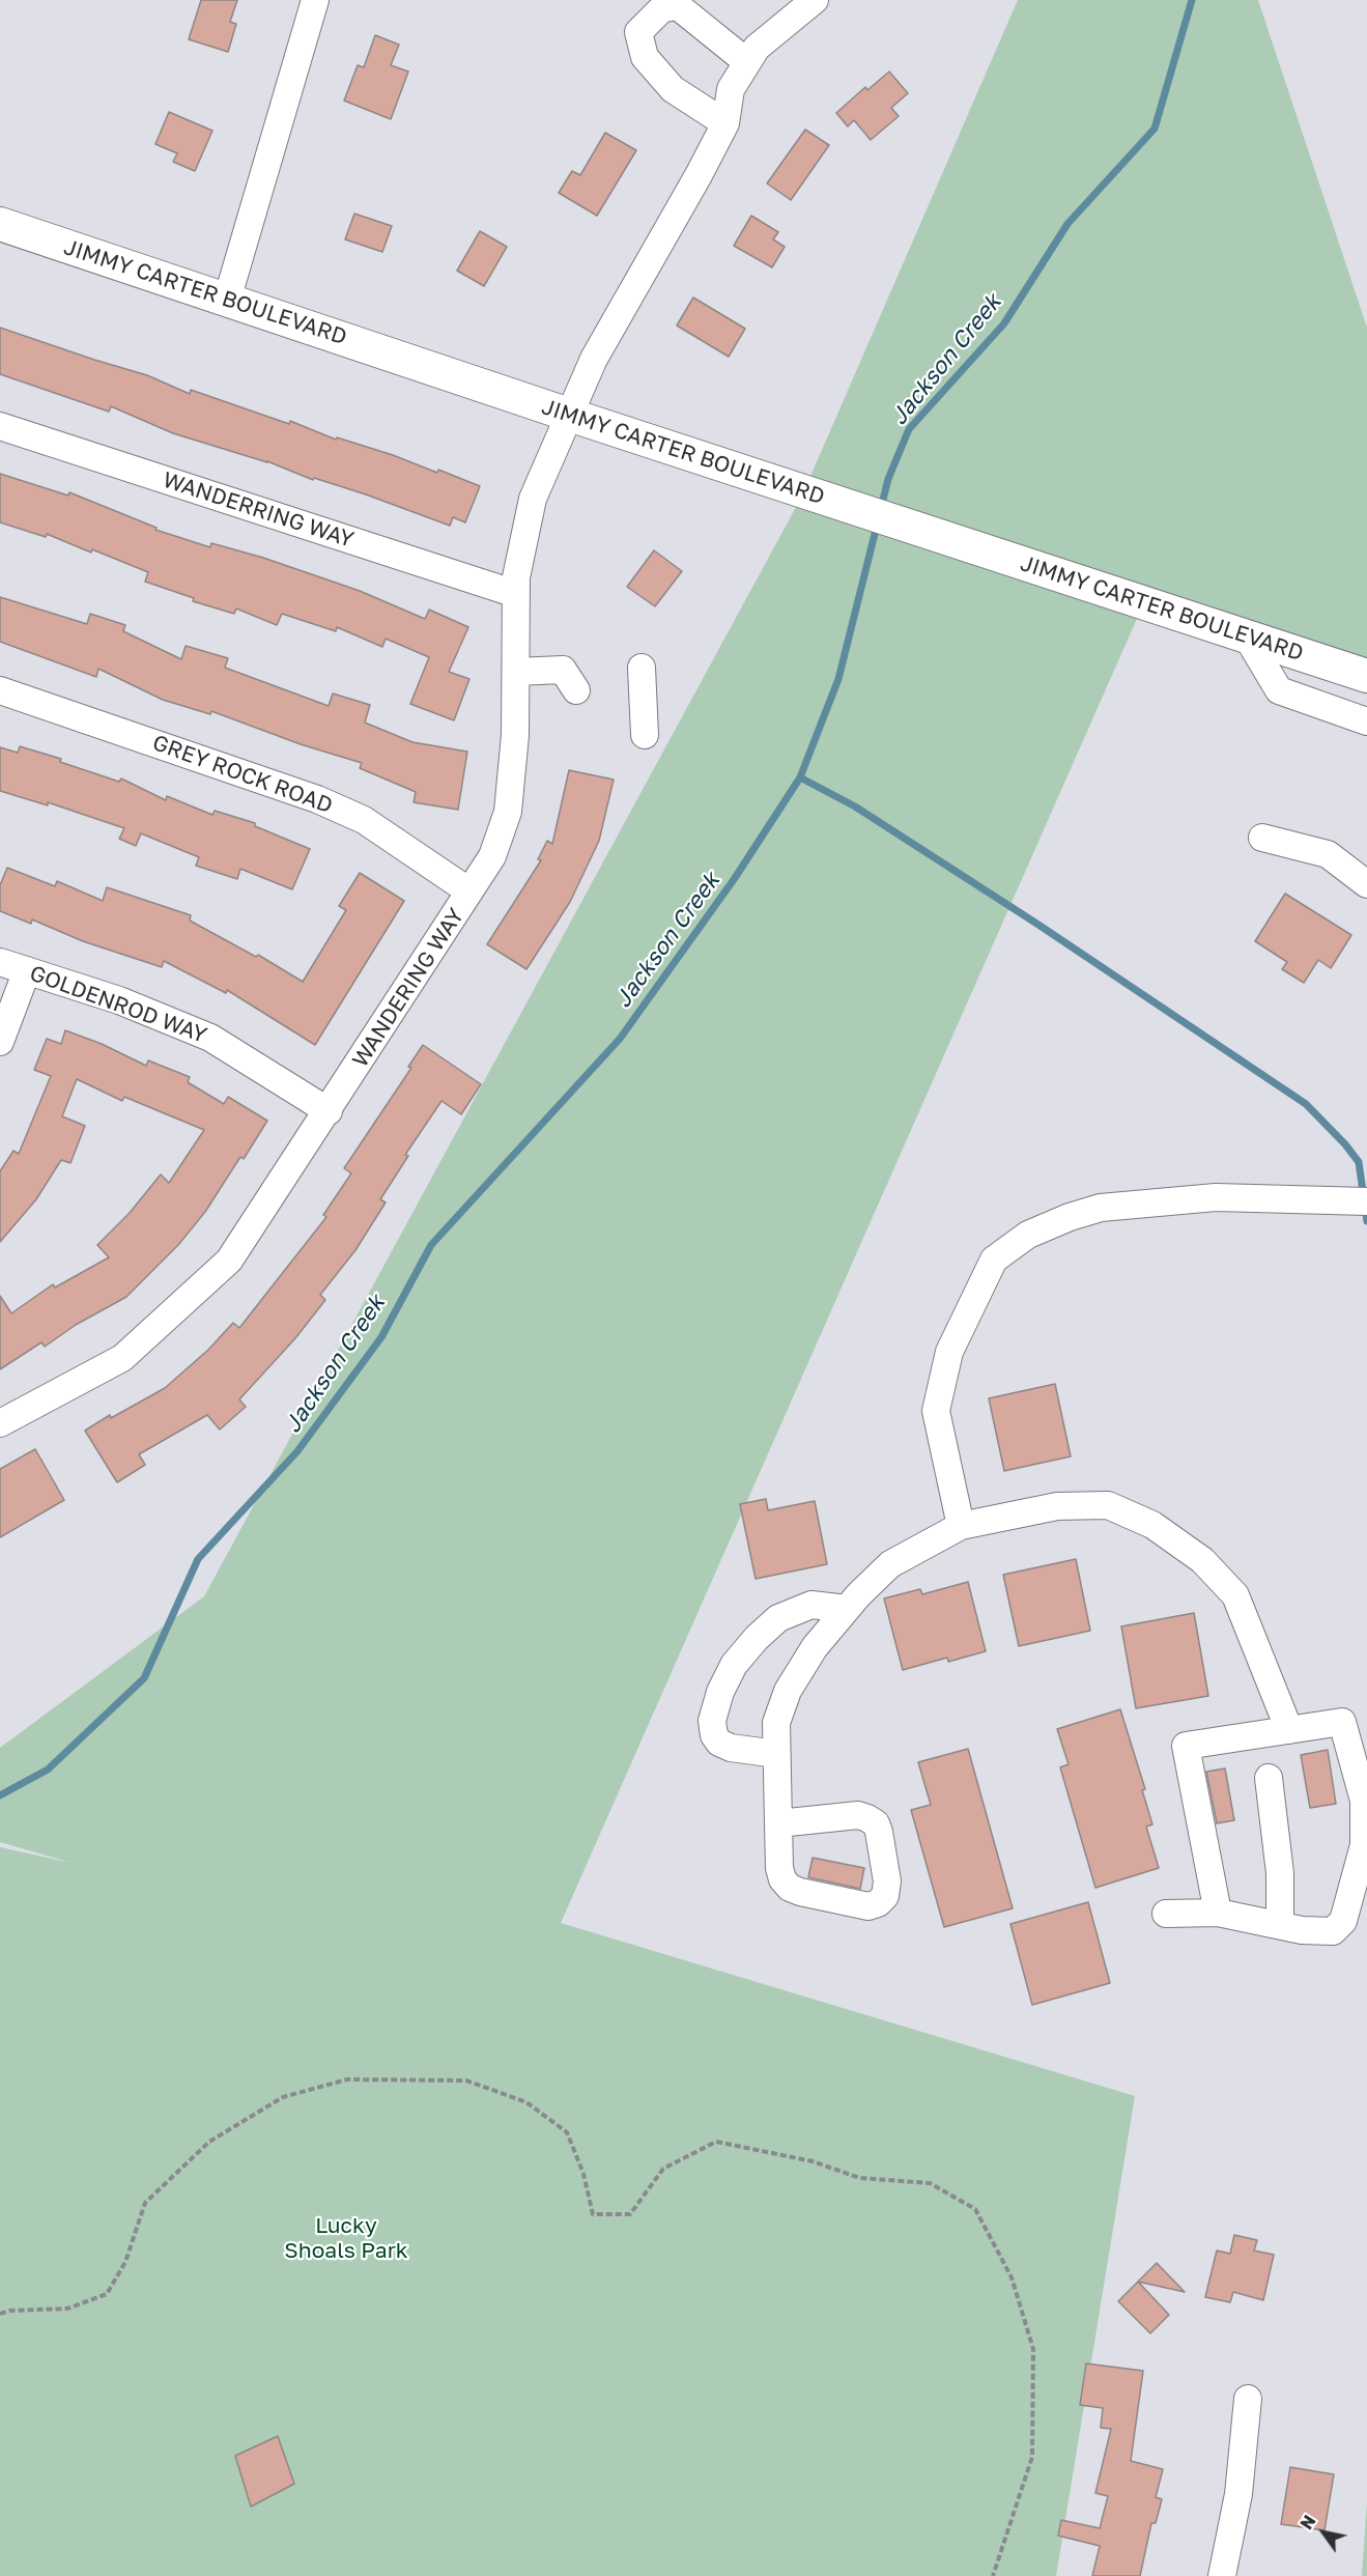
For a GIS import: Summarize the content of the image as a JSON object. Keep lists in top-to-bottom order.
{
  "streets": {
    "main road": ["JIMMY CARTER BOULEVARD"],
    "street": [
      "WANDERRING WAY",
      "GREY ROCK ROAD",
      "WANDERING WAY",
      "GOLDENROD WAY"
    ]
  },
  "crossings": [
    ["JIMMY CARTER BOULEVARD", "WANDERING WAY"],
    ["WANDERRING WAY", "WANDERING WAY"],
    ["GREY ROCK ROAD", "WANDERING WAY"],
    ["WANDERING WAY", "GOLDENROD WAY"]
  ],
  "water": ["Jackson Creek"],
  "parks": ["Lucky Shoals Park"],
  "north": "top left"
}
